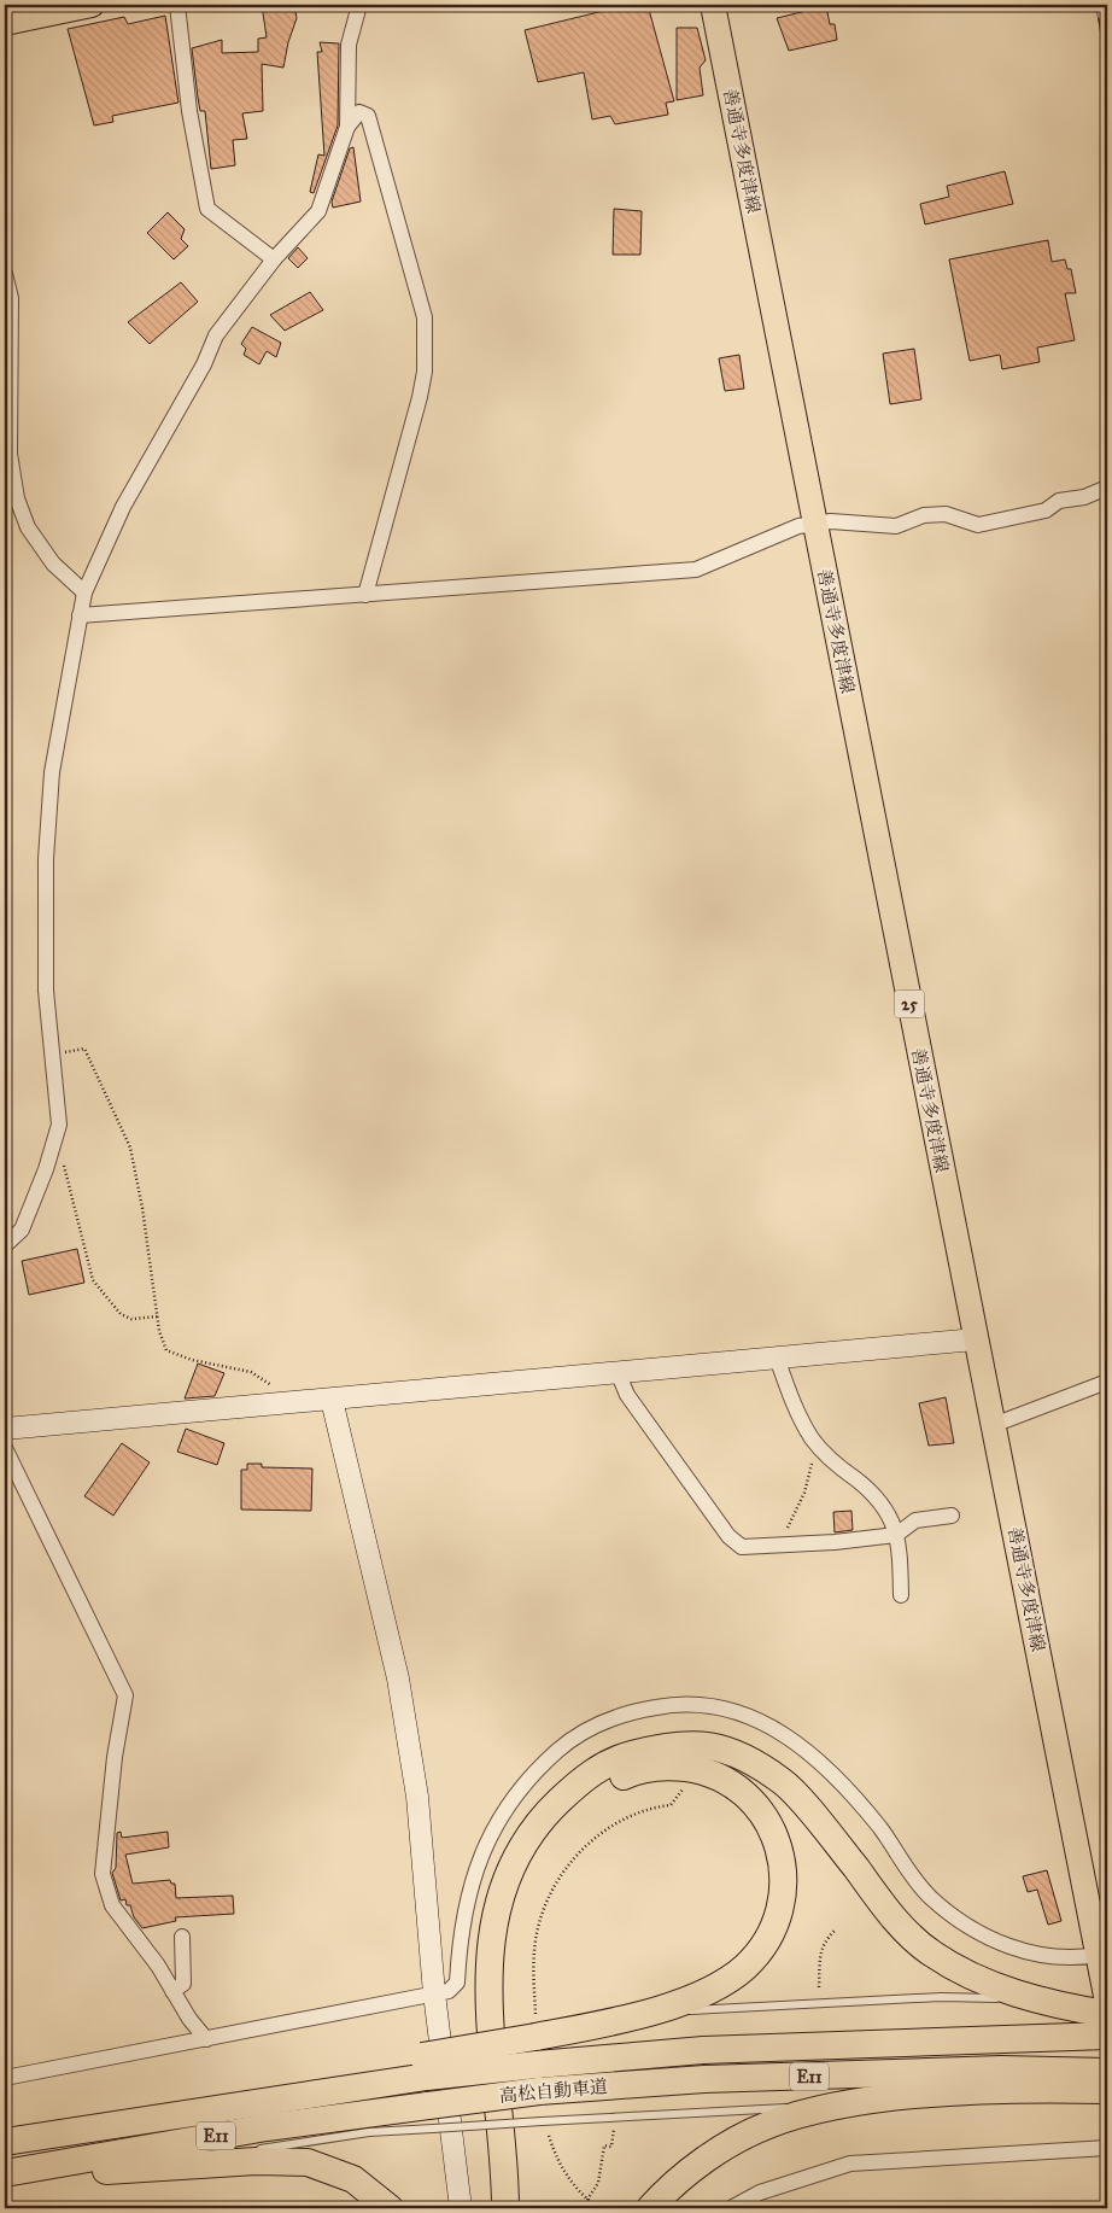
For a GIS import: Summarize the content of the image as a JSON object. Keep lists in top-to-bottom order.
{
  "streets": {
    "highway": ["E11", "高松自動車道"],
    "main road": ["善通寺多度津線", "25"]
  }
}
